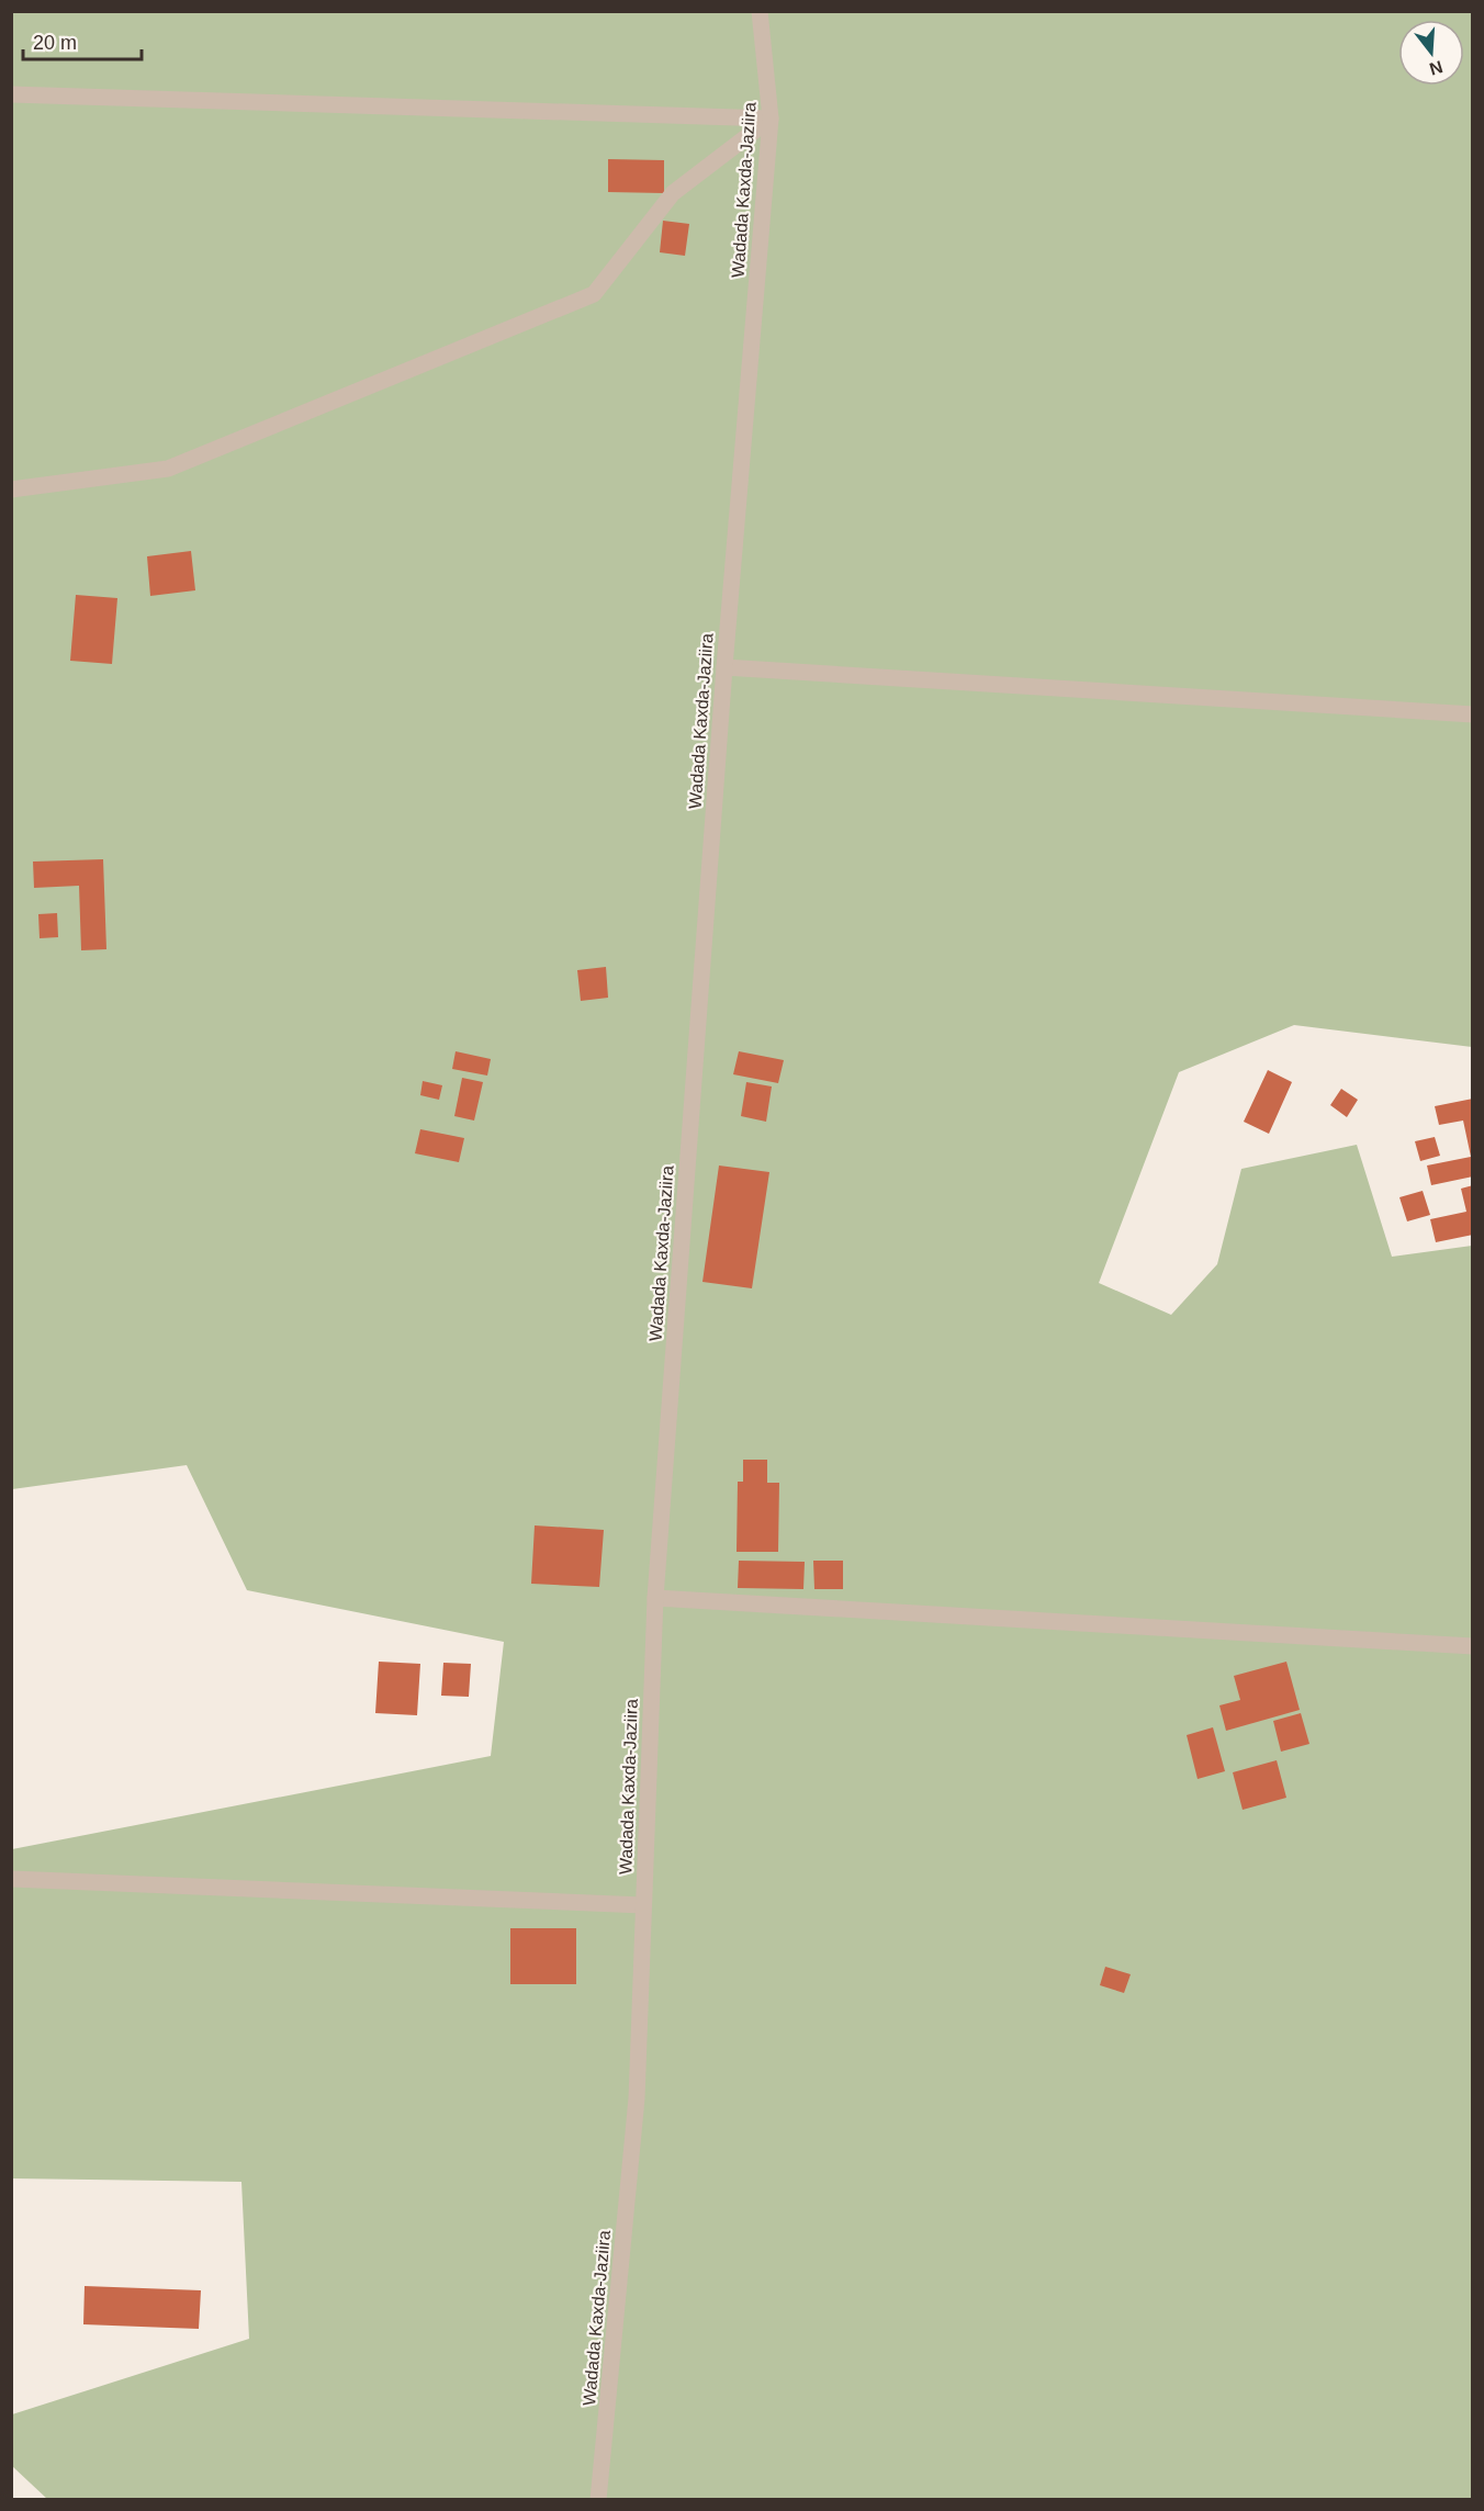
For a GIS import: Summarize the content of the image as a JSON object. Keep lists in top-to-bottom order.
{
  "streets": {
    "street": ["Wadada Kaxda-Jaziira"]
  },
  "scale_bar": "20 m",
  "north": "bottom"
}
